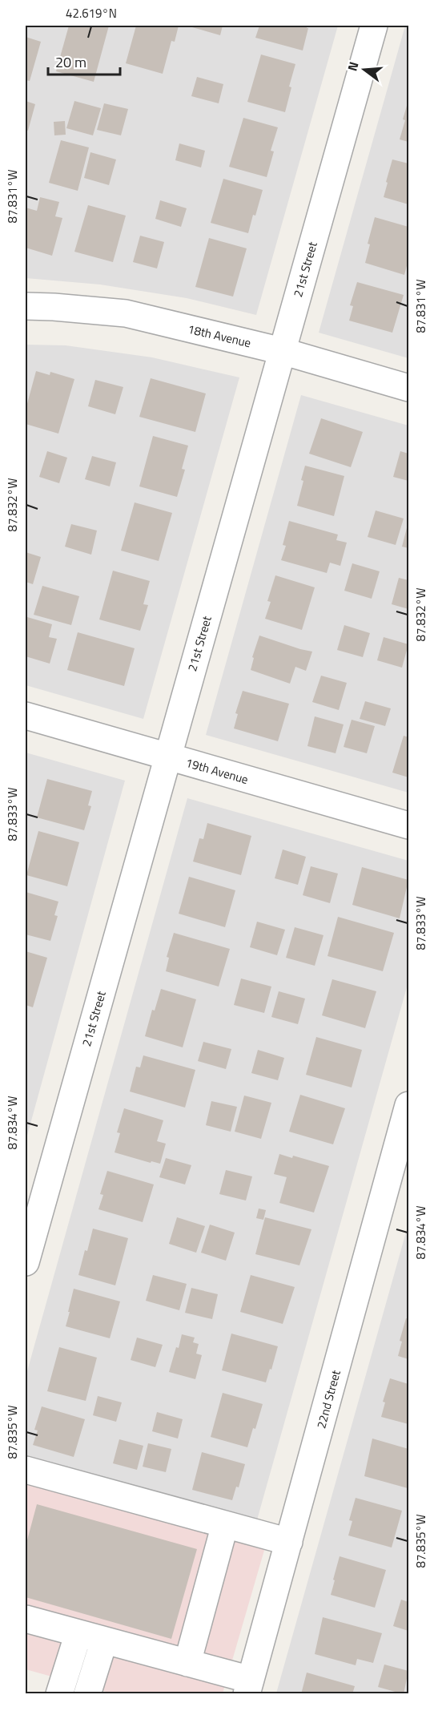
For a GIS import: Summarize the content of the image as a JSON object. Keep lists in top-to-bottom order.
{
  "streets": {
    "street": [
      "21st Street",
      "18th Avenue",
      "19th Avenue",
      "22nd Street"
    ]
  },
  "crossings": [
    ["21st Street", "18th Avenue"],
    ["21st Street", "19th Avenue"]
  ],
  "scale_bar": "20 m",
  "north": "left",
  "coordinates": [
    "42.619°N",
    "87.831°W",
    "87.832°W",
    "87.833°W",
    "87.834°W",
    "87.835°W"
  ]
}
